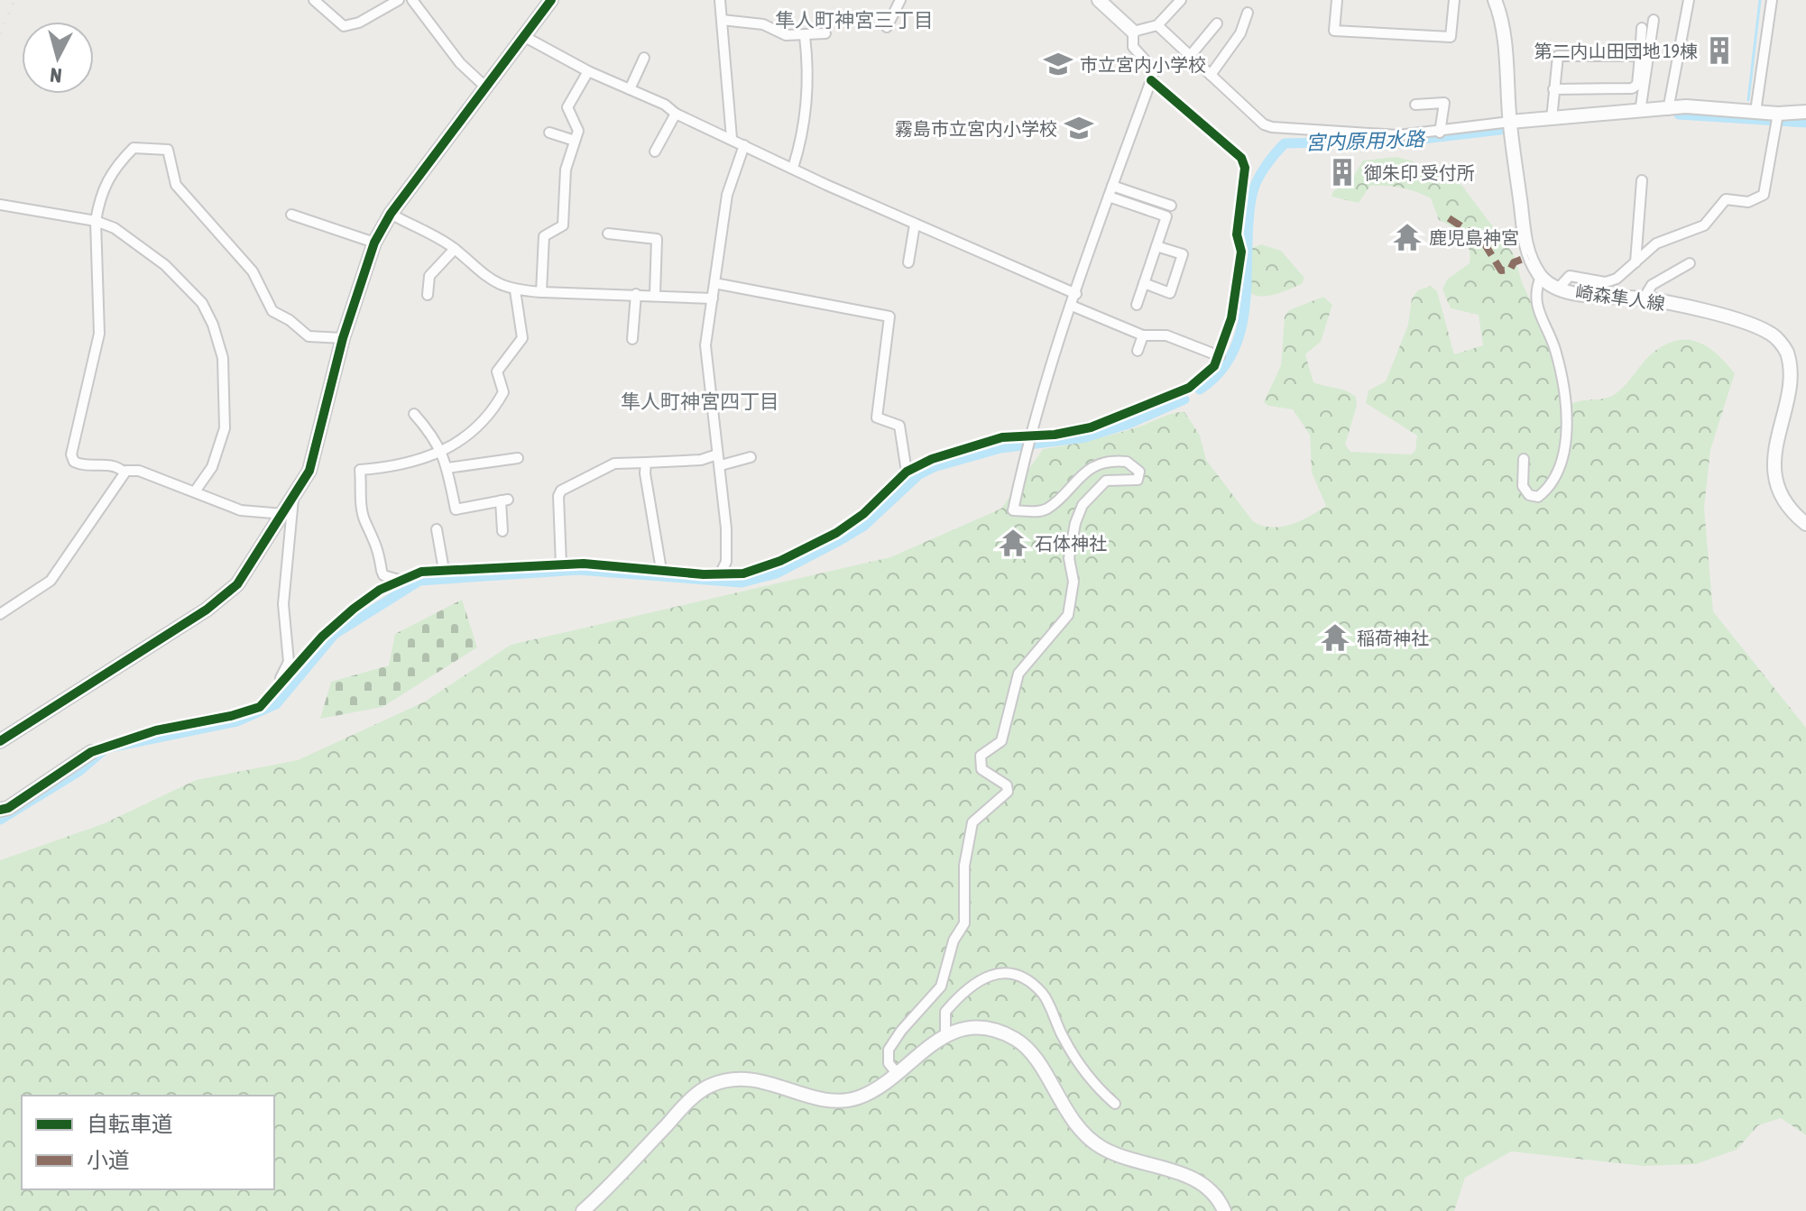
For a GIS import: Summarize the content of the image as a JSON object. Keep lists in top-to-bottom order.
{
  "streets": {
    "street": ["崎森隼人線"]
  },
  "districts": ["隼人町神宮三丁目", "隼人町神宮四丁目"],
  "water": ["宮内原用水路"],
  "places": {
    "building": ["第二内山田団地 19棟", "御朱印 受付所"],
    "school or university": ["市立宮内小学校", "霧島市立宮内小学校"],
    "temple": ["鹿児島神宮", "石体神社", "稲荷神社"]
  },
  "legend": ["自転車道", "小道"],
  "north": "bottom"
}
